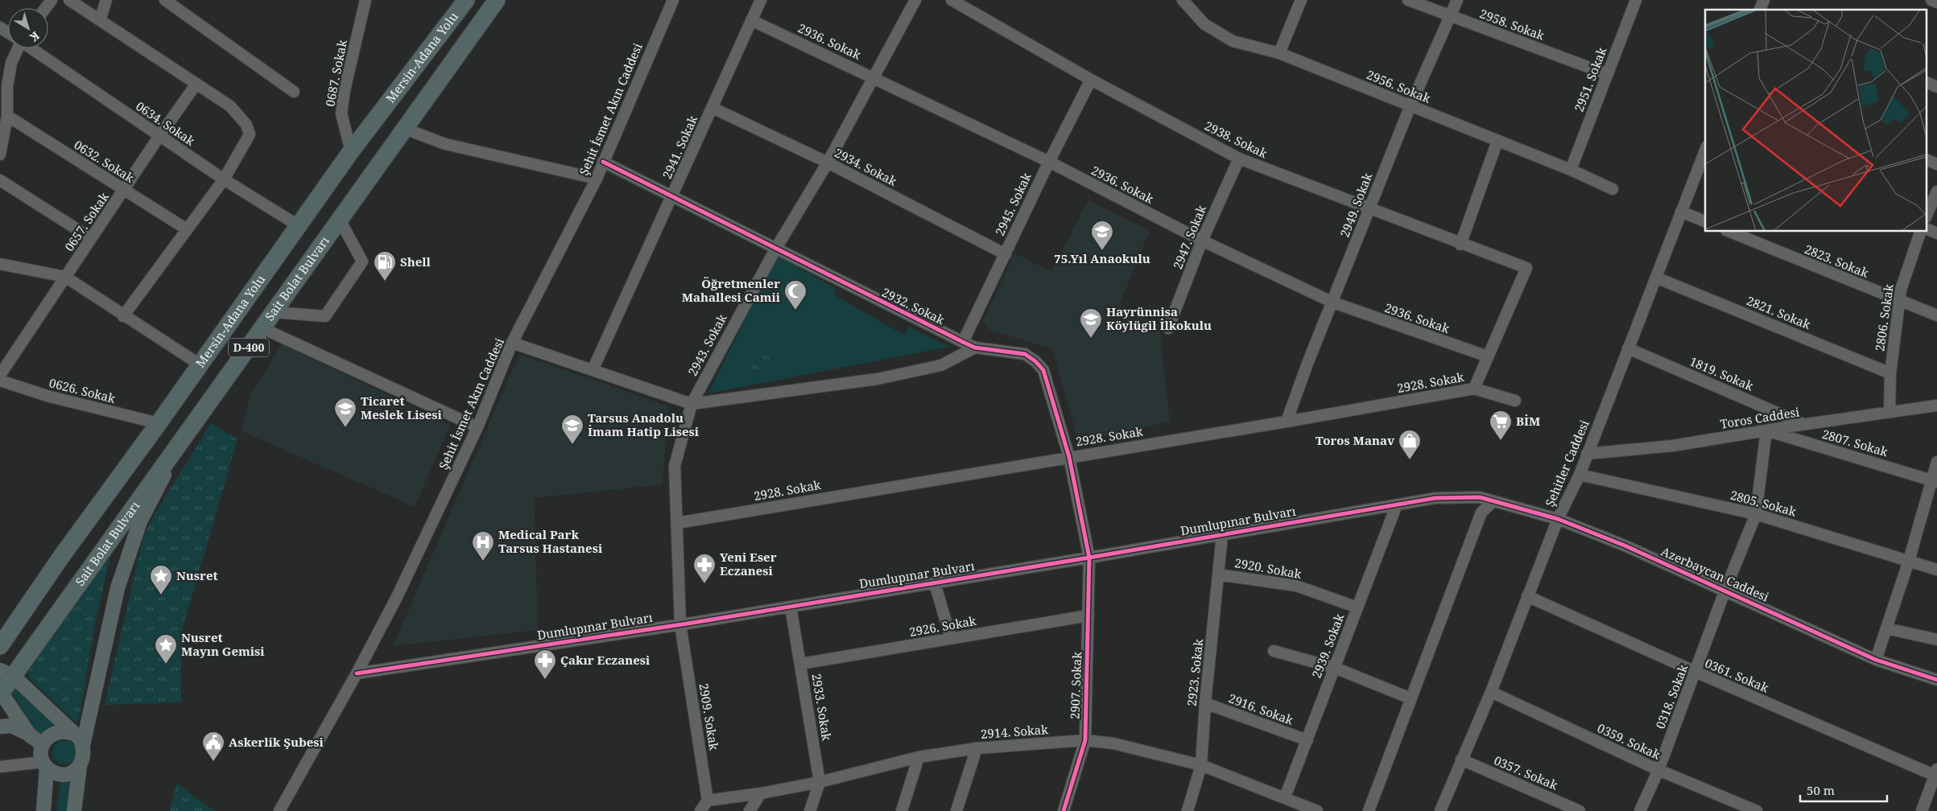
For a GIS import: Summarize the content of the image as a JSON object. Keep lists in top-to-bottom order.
{
  "streets": {
    "highway": ["Mersin-Adana Yolu", "Sait Bolat Bulvarı", "D-400"],
    "street": [
      "2958. Sokak",
      "2936. Sokak",
      "0687. Sokak",
      "2951. Sokak",
      "2956. Sokak",
      "Şehit İsmet Akın Caddesi",
      "0634. Sokak",
      "2938. Sokak",
      "2941. Sokak",
      "0632. Sokak",
      "2934. Sokak",
      "2945. Sokak",
      "2949. Sokak",
      "0657. Sokak",
      "2947. Sokak",
      "2823. Sokak",
      "2932. Sokak",
      "2821. Sokak",
      "2806. Sokak",
      "2943. Sokak",
      "1819. Sokak",
      "2928. Sokak",
      "0626. Sokak",
      "Toros Caddesi",
      "2807. Sokak",
      "Şehitler Caddesi",
      "2805. Sokak",
      "Dumlupınar Bulvarı",
      "2920. Sokak",
      "Azerbaycan Caddesi",
      "2926. Sokak",
      "2939. Sokak",
      "2923. Sokak",
      "0361. Sokak",
      "2907. Sokak",
      "0318. Sokak",
      "2933. Sokak",
      "2916. Sokak",
      "2909. Sokak",
      "2914. Sokak",
      "0359. Sokak",
      "0357. Sokak"
    ]
  },
  "crossings": [
    ["2958. Sokak", "2951. Sokak"],
    ["2958. Sokak", "2949. Sokak"],
    ["2936. Sokak", "2941. Sokak"],
    ["2936. Sokak", "2945. Sokak"],
    ["2936. Sokak", "2949. Sokak"],
    ["2936. Sokak", "2947. Sokak"],
    ["2936. Sokak", "2943. Sokak"],
    ["2936. Sokak", "2928. Sokak"],
    ["Mersin-Adana Yolu", "0687. Sokak"],
    ["Mersin-Adana Yolu", "0634. Sokak"],
    ["Mersin-Adana Yolu", "0626. Sokak"],
    ["2951. Sokak", "2956. Sokak"],
    ["2956. Sokak", "2949. Sokak"],
    ["Şehit İsmet Akın Caddesi", "2932. Sokak"],
    ["Şehit İsmet Akın Caddesi", "Dumlupınar Bulvarı"],
    ["0634. Sokak", "0657. Sokak"],
    ["2938. Sokak", "2945. Sokak"],
    ["2938. Sokak", "2949. Sokak"],
    ["2938. Sokak", "2947. Sokak"],
    ["2938. Sokak", "2928. Sokak"],
    ["2941. Sokak", "2934. Sokak"],
    ["2941. Sokak", "2932. Sokak"],
    ["0632. Sokak", "0657. Sokak"],
    ["2934. Sokak", "2945. Sokak"],
    ["2934. Sokak", "2943. Sokak"],
    ["2945. Sokak", "2932. Sokak"],
    ["2949. Sokak", "2928. Sokak"],
    ["2823. Sokak", "2806. Sokak"],
    ["2932. Sokak", "2943. Sokak"],
    ["2932. Sokak", "2928. Sokak"],
    ["2932. Sokak", "Dumlupınar Bulvarı"],
    ["2932. Sokak", "2907. Sokak"],
    ["2821. Sokak", "2806. Sokak"],
    ["2821. Sokak", "Şehitler Caddesi"],
    ["2806. Sokak", "Toros Caddesi"],
    ["2943. Sokak", "2928. Sokak"],
    ["2943. Sokak", "Dumlupınar Bulvarı"],
    ["2943. Sokak", "2909. Sokak"],
    ["1819. Sokak", "Toros Caddesi"],
    ["1819. Sokak", "Şehitler Caddesi"],
    ["Toros Caddesi", "2807. Sokak"],
    ["Toros Caddesi", "Şehitler Caddesi"],
    ["Toros Caddesi", "0318. Sokak"],
    ["2807. Sokak", "0318. Sokak"],
    ["Şehitler Caddesi", "2805. Sokak"],
    ["Şehitler Caddesi", "Azerbaycan Caddesi"],
    ["Şehitler Caddesi", "0361. Sokak"],
    ["Şehitler Caddesi", "0359. Sokak"],
    ["Şehitler Caddesi", "0357. Sokak"],
    ["2805. Sokak", "0318. Sokak"],
    ["Dumlupınar Bulvarı", "Azerbaycan Caddesi"],
    ["Dumlupınar Bulvarı", "2939. Sokak"],
    ["Dumlupınar Bulvarı", "2923. Sokak"],
    ["Dumlupınar Bulvarı", "2907. Sokak"],
    ["Dumlupınar Bulvarı", "2933. Sokak"],
    ["Dumlupınar Bulvarı", "2909. Sokak"],
    ["2920. Sokak", "2939. Sokak"],
    ["2920. Sokak", "2923. Sokak"],
    ["Azerbaycan Caddesi", "0318. Sokak"],
    ["2926. Sokak", "2907. Sokak"],
    ["2926. Sokak", "2933. Sokak"],
    ["2939. Sokak", "2916. Sokak"],
    ["2939. Sokak", "2914. Sokak"],
    ["2923. Sokak", "2916. Sokak"],
    ["2923. Sokak", "2914. Sokak"],
    ["0361. Sokak", "0318. Sokak"],
    ["2907. Sokak", "2914. Sokak"],
    ["0318. Sokak", "0359. Sokak"],
    ["2933. Sokak", "2914. Sokak"],
    ["2909. Sokak", "2914. Sokak"]
  ],
  "places": {
    "school or university": [
      "75.Yıl Anaokulu",
      "Hayrünnisa Köylügil İlkokulu",
      "Ticaret Meslek Lisesi",
      "Tarsus Anadolu İmam Hatip Lisesi"
    ],
    "fuel station": ["Shell"],
    "mosque": ["Öğretmenler Mahallesi Camii"],
    "supermarket": ["BİM"],
    "shop": ["Toros Manav"],
    "hospital": ["Medical Park Tarsus Hastanesi"],
    "pharmacy": ["Yeni Eser Eczanesi", "Çakır Eczanesi"],
    "place": ["Nusret", "Nusret Mayın Gemisi"],
    "public building": ["Askerlik Şubesi"]
  },
  "scale_bar": "50 m",
  "north": "bottom right"
}
